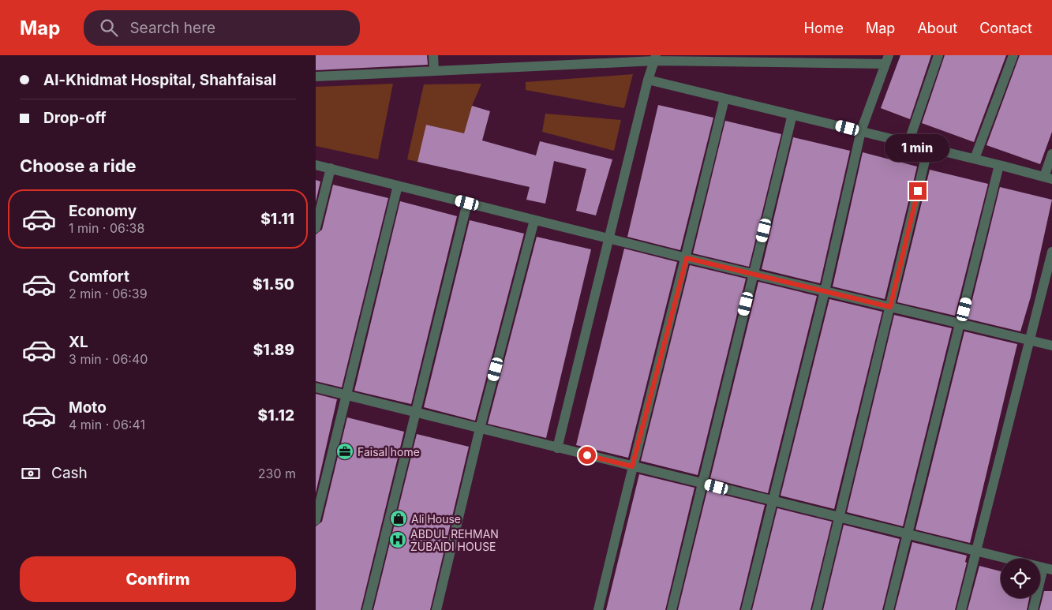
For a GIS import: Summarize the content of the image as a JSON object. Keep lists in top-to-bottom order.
{
  "places": {
    "office": ["Faisal home"],
    "shop": ["Ali House"],
    "hospital": ["ABDUL REHMAN ZUBAIDI HOUSE"]
  },
  "page": {
    "header": "Map",
    "search": "Search here",
    "nav": [
      "Home",
      "Map",
      "About",
      "Contact"
    ],
    "banner": ["Al-Khidmat Hospital, Shahfaisal", "Drop-off"],
    "bubble": "1 min",
    "heading": "Choose a ride",
    "list": [
      {
        "name": "Economy",
        "note": "1 min · 06:38",
        "value": "$1.11"
      },
      {
        "name": "Comfort",
        "note": "2 min · 06:39",
        "value": "$1.50"
      },
      {
        "name": "XL",
        "note": "3 min · 06:40",
        "value": "$1.89"
      },
      {
        "name": "Moto",
        "note": "4 min · 06:41",
        "value": "$1.12"
      }
    ],
    "pay": ["Cash", "230 m"],
    "buttons": "Confirm"
  }
}
